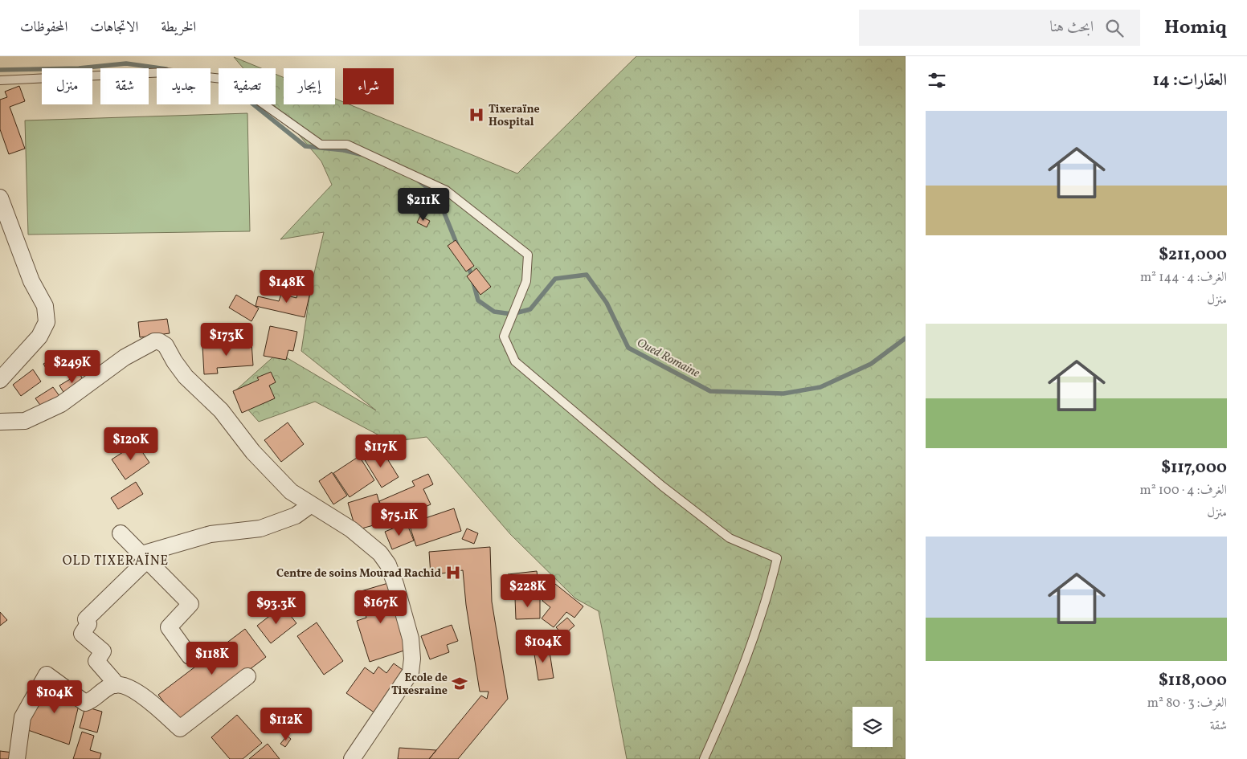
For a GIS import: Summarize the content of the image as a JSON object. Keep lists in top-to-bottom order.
{
  "districts": ["OLD TIXERAÏNE"],
  "water": ["Oued Romaine"],
  "places": {
    "hospital": ["Tixeraïne Hospital", "Centre de soins Mourad Rachid"],
    "school or university": ["Ecole de Tixesraine"]
  },
  "page": {
    "header": "Homiq",
    "search": "ابحث هنا",
    "nav": ["الخريطة", "الاتجاهات", "المحفوظات"],
    "heading": "العقارات: 14",
    "chip": [
      "شراء",
      "إيجار",
      "تصفية",
      "جديد",
      "شقة",
      "منزل"
    ],
    "list": [
      {
        "name": "$211,000",
        "note": "الغرف: 4 · 144 m² · منزل"
      },
      {
        "name": "$117,000",
        "note": "الغرف: 4 · 100 m² · منزل"
      },
      {
        "name": "$118,000",
        "note": "الغرف: 3 · 80 m² · شقة"
      }
    ],
    "price": [
      "$211K",
      "$148K",
      "$173K",
      "$249K",
      "$120K",
      "$117K",
      "$75.1K",
      "$228K",
      "$167K",
      "$93.3K",
      "$104K",
      "$118K",
      "$104K",
      "$112K"
    ]
  }
}
